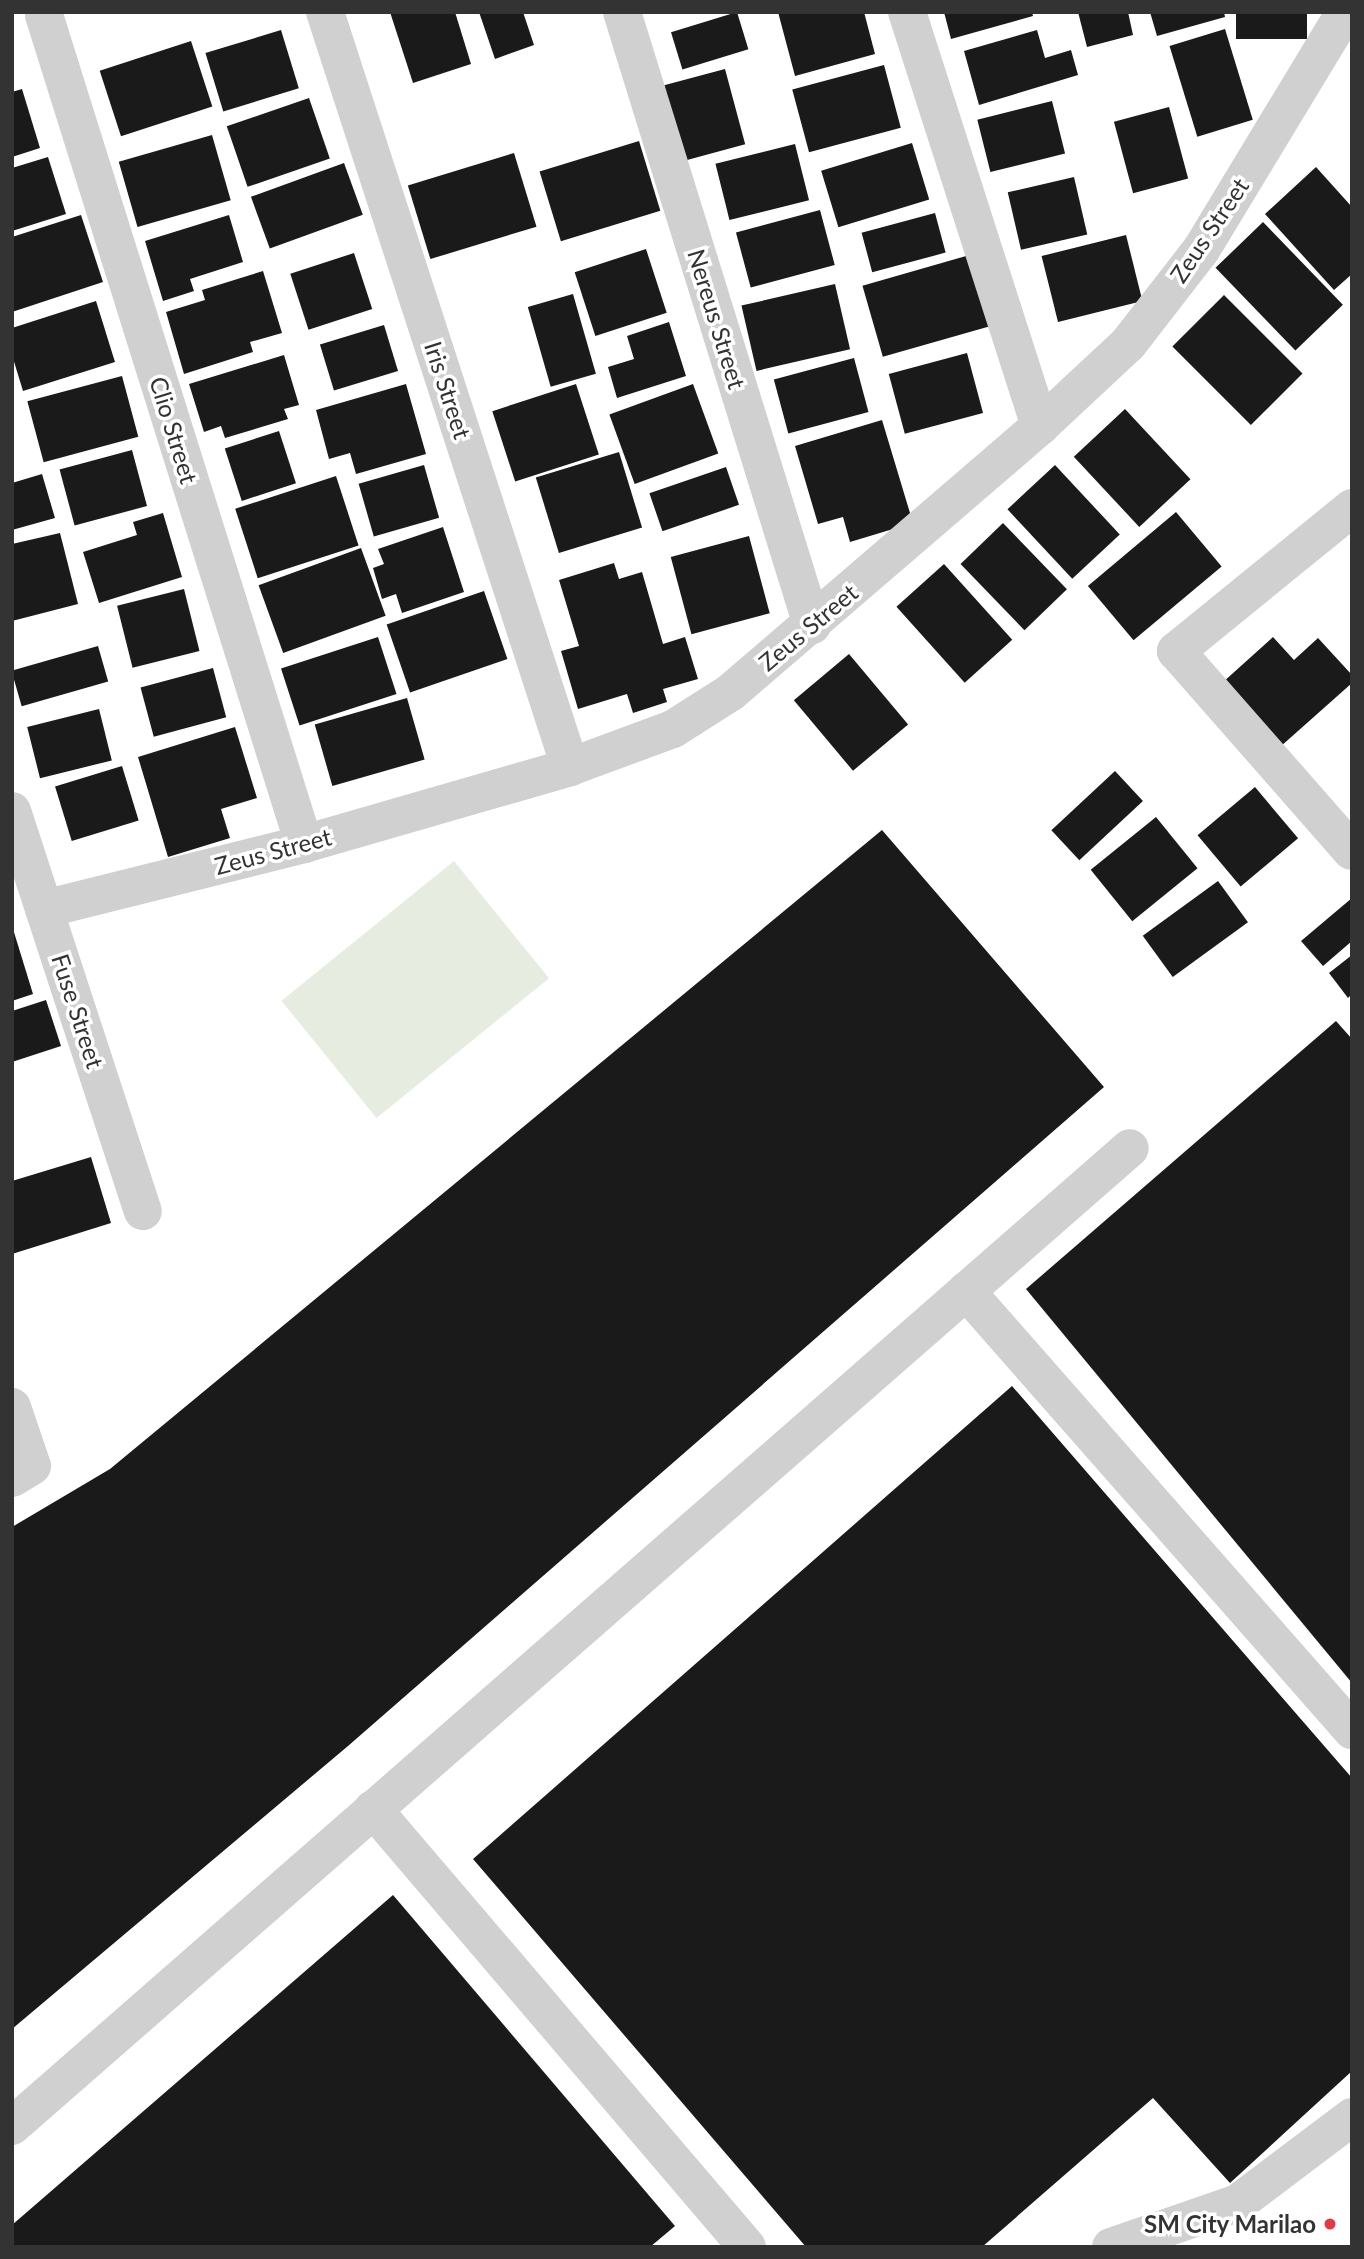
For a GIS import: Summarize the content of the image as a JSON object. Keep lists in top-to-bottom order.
{
  "streets": {
    "street": [
      "Zeus Street",
      "Nereus Street",
      "Iris Street",
      "Clio Street",
      "Fuse Street"
    ]
  },
  "crossings": [
    ["Zeus Street", "Nereus Street"],
    ["Zeus Street", "Iris Street"],
    ["Zeus Street", "Clio Street"],
    ["Zeus Street", "Fuse Street"]
  ],
  "places": ["SM City Marilao"]
}
